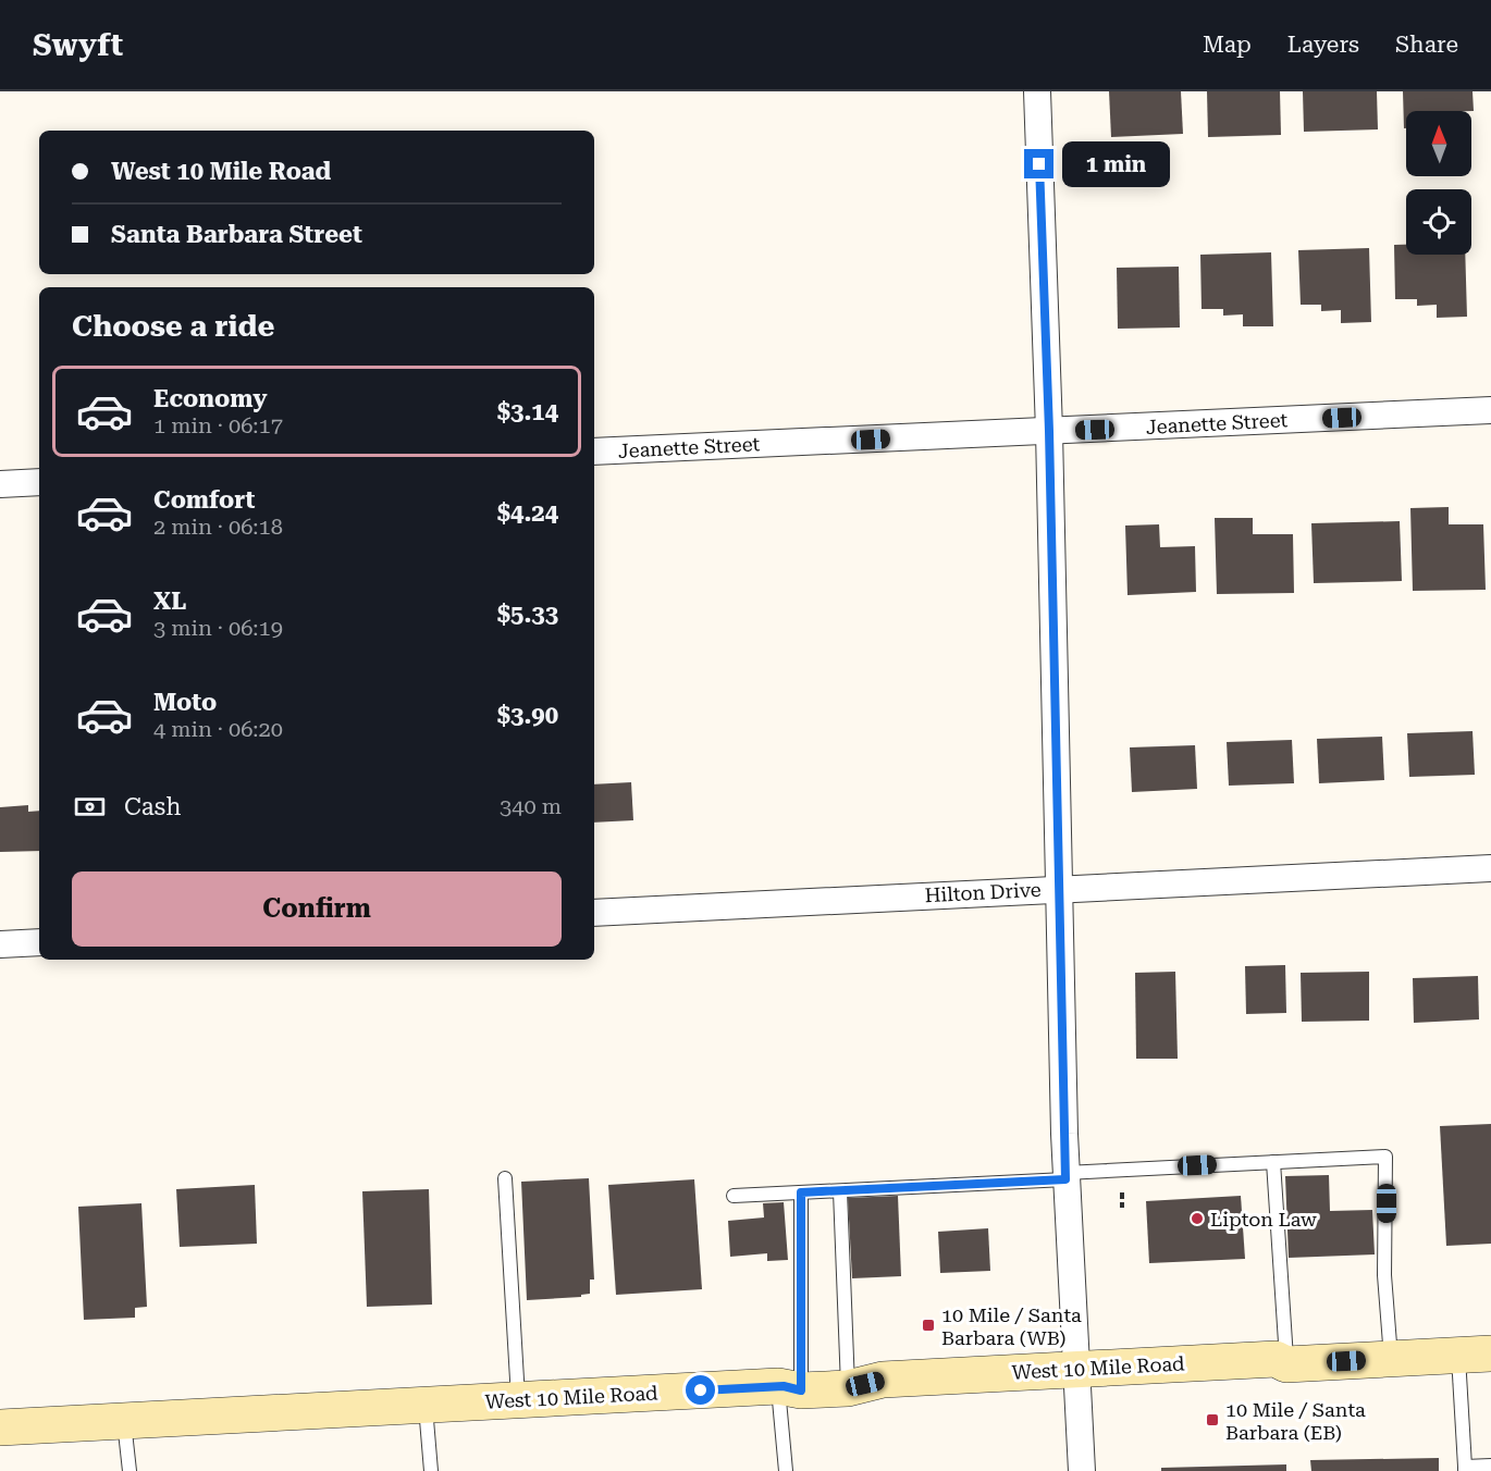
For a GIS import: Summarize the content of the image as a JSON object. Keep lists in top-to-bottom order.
{
  "streets": {
    "main road": ["West 10 Mile Road"],
    "street": ["Jeanette Street", "Hilton Drive"]
  },
  "places": {
    "other": ["Lipton Law"],
    "transit": ["10 Mile / Santa Barbara (WB)", "10 Mile / Santa Barbara (EB)"]
  },
  "north": "top",
  "page": {
    "header": "Swyft",
    "nav": ["Map", "Layers", "Share"],
    "banner": ["West 10 Mile Road", "Santa Barbara Street"],
    "bubble": "1 min",
    "heading": "Choose a ride",
    "list": [
      {
        "name": "Economy",
        "note": "1 min · 06:17",
        "value": "$3.14"
      },
      {
        "name": "Comfort",
        "note": "2 min · 06:18",
        "value": "$4.24"
      },
      {
        "name": "XL",
        "note": "3 min · 06:19",
        "value": "$5.33"
      },
      {
        "name": "Moto",
        "note": "4 min · 06:20",
        "value": "$3.90"
      }
    ],
    "pay": ["Cash", "340 m"],
    "buttons": "Confirm"
  }
}
